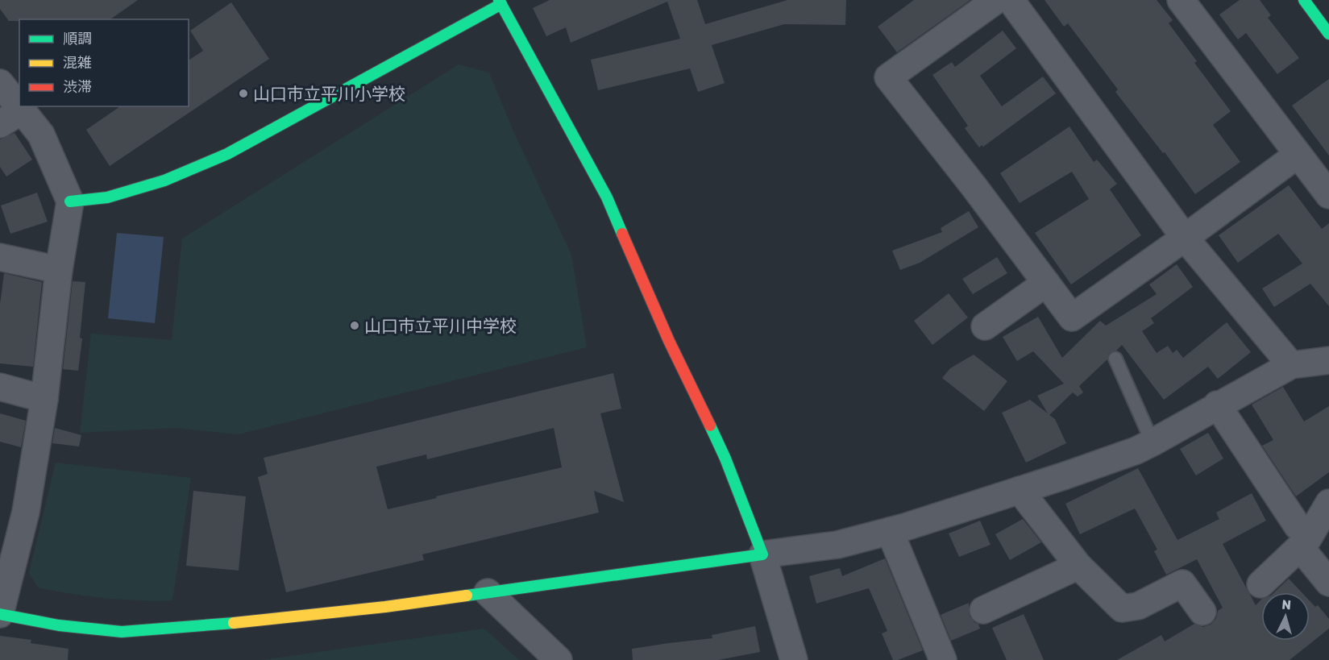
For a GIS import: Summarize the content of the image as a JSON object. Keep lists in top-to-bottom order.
{
  "places": ["山口市立平川小学校", "山口市立平川中学校"],
  "legend": ["順調", "混雑", "渋滞"],
  "north": "top"
}
